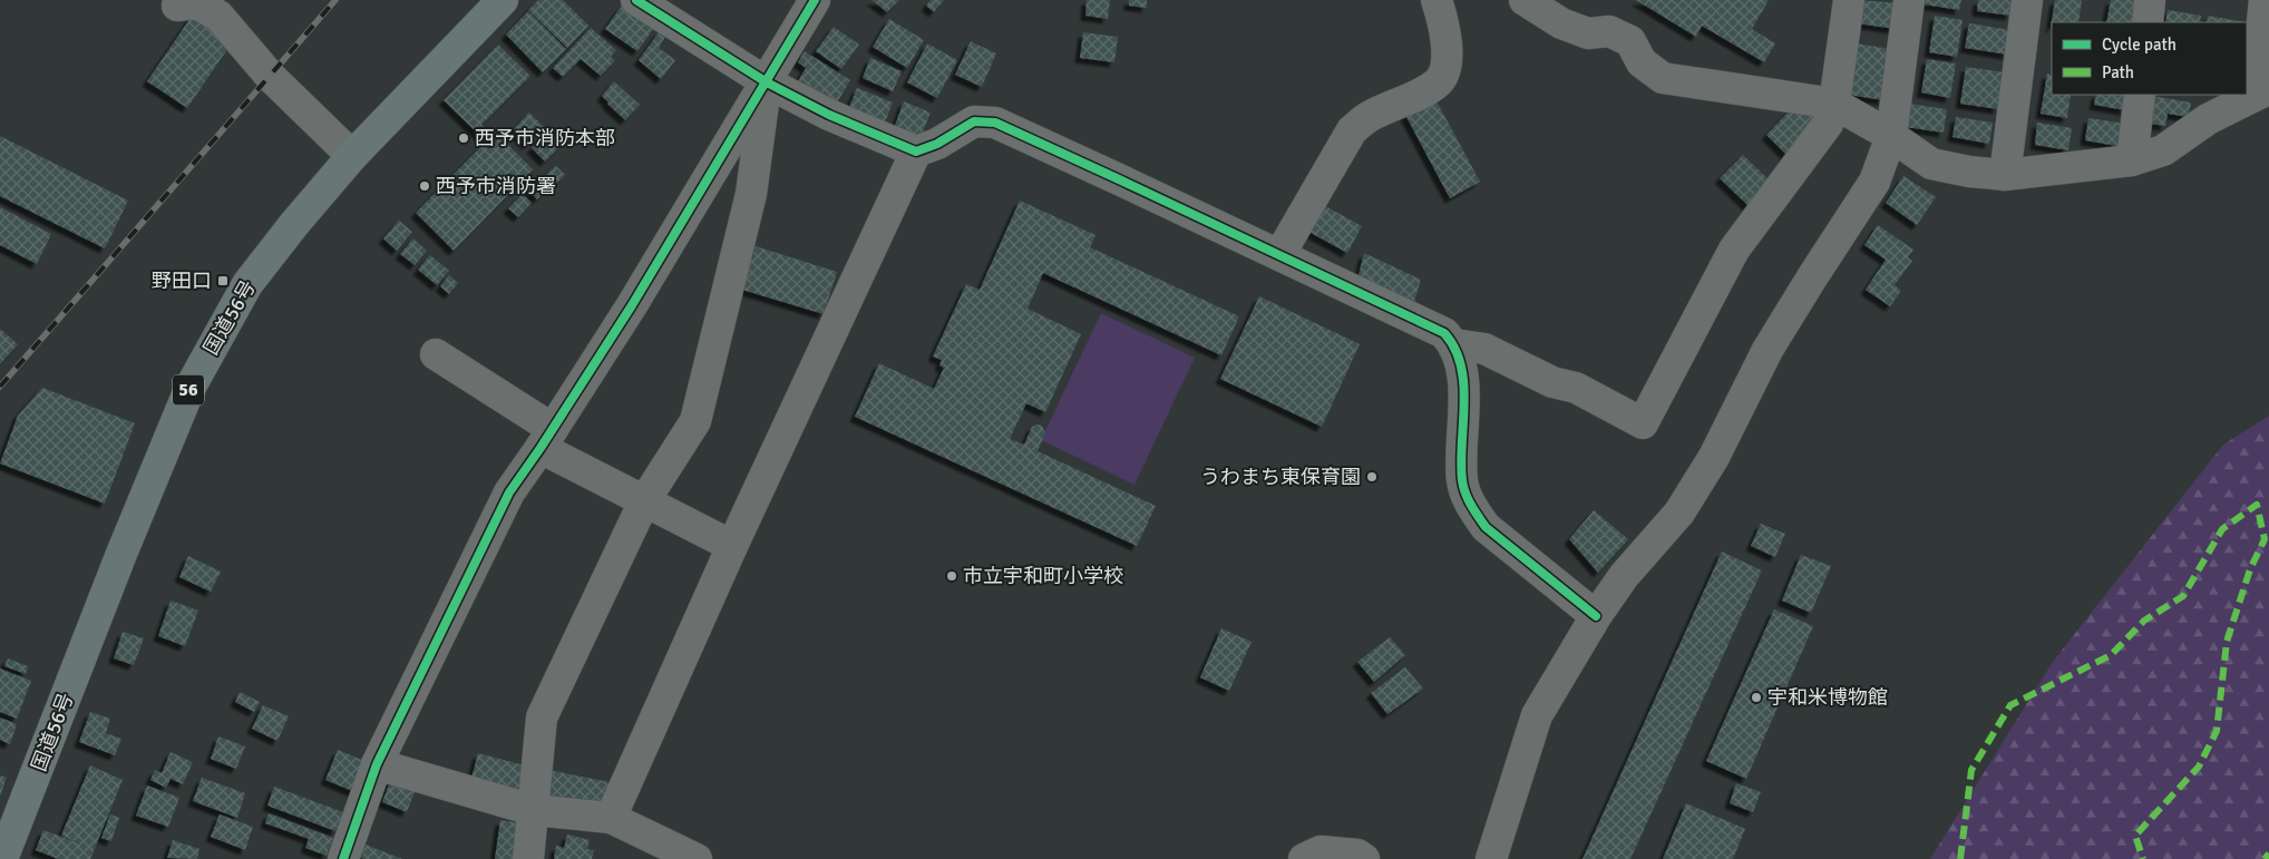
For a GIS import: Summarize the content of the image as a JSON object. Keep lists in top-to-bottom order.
{
  "streets": {
    "highway": ["国道56号", "56"]
  },
  "places": {
    "other": [
      "西予市消防本部",
      "西予市消防署",
      "うわまち東保育園",
      "市立宇和町小学校",
      "宇和米博物館"
    ],
    "transit": ["野田口"]
  },
  "legend": ["Cycle path", "Path"]
}
